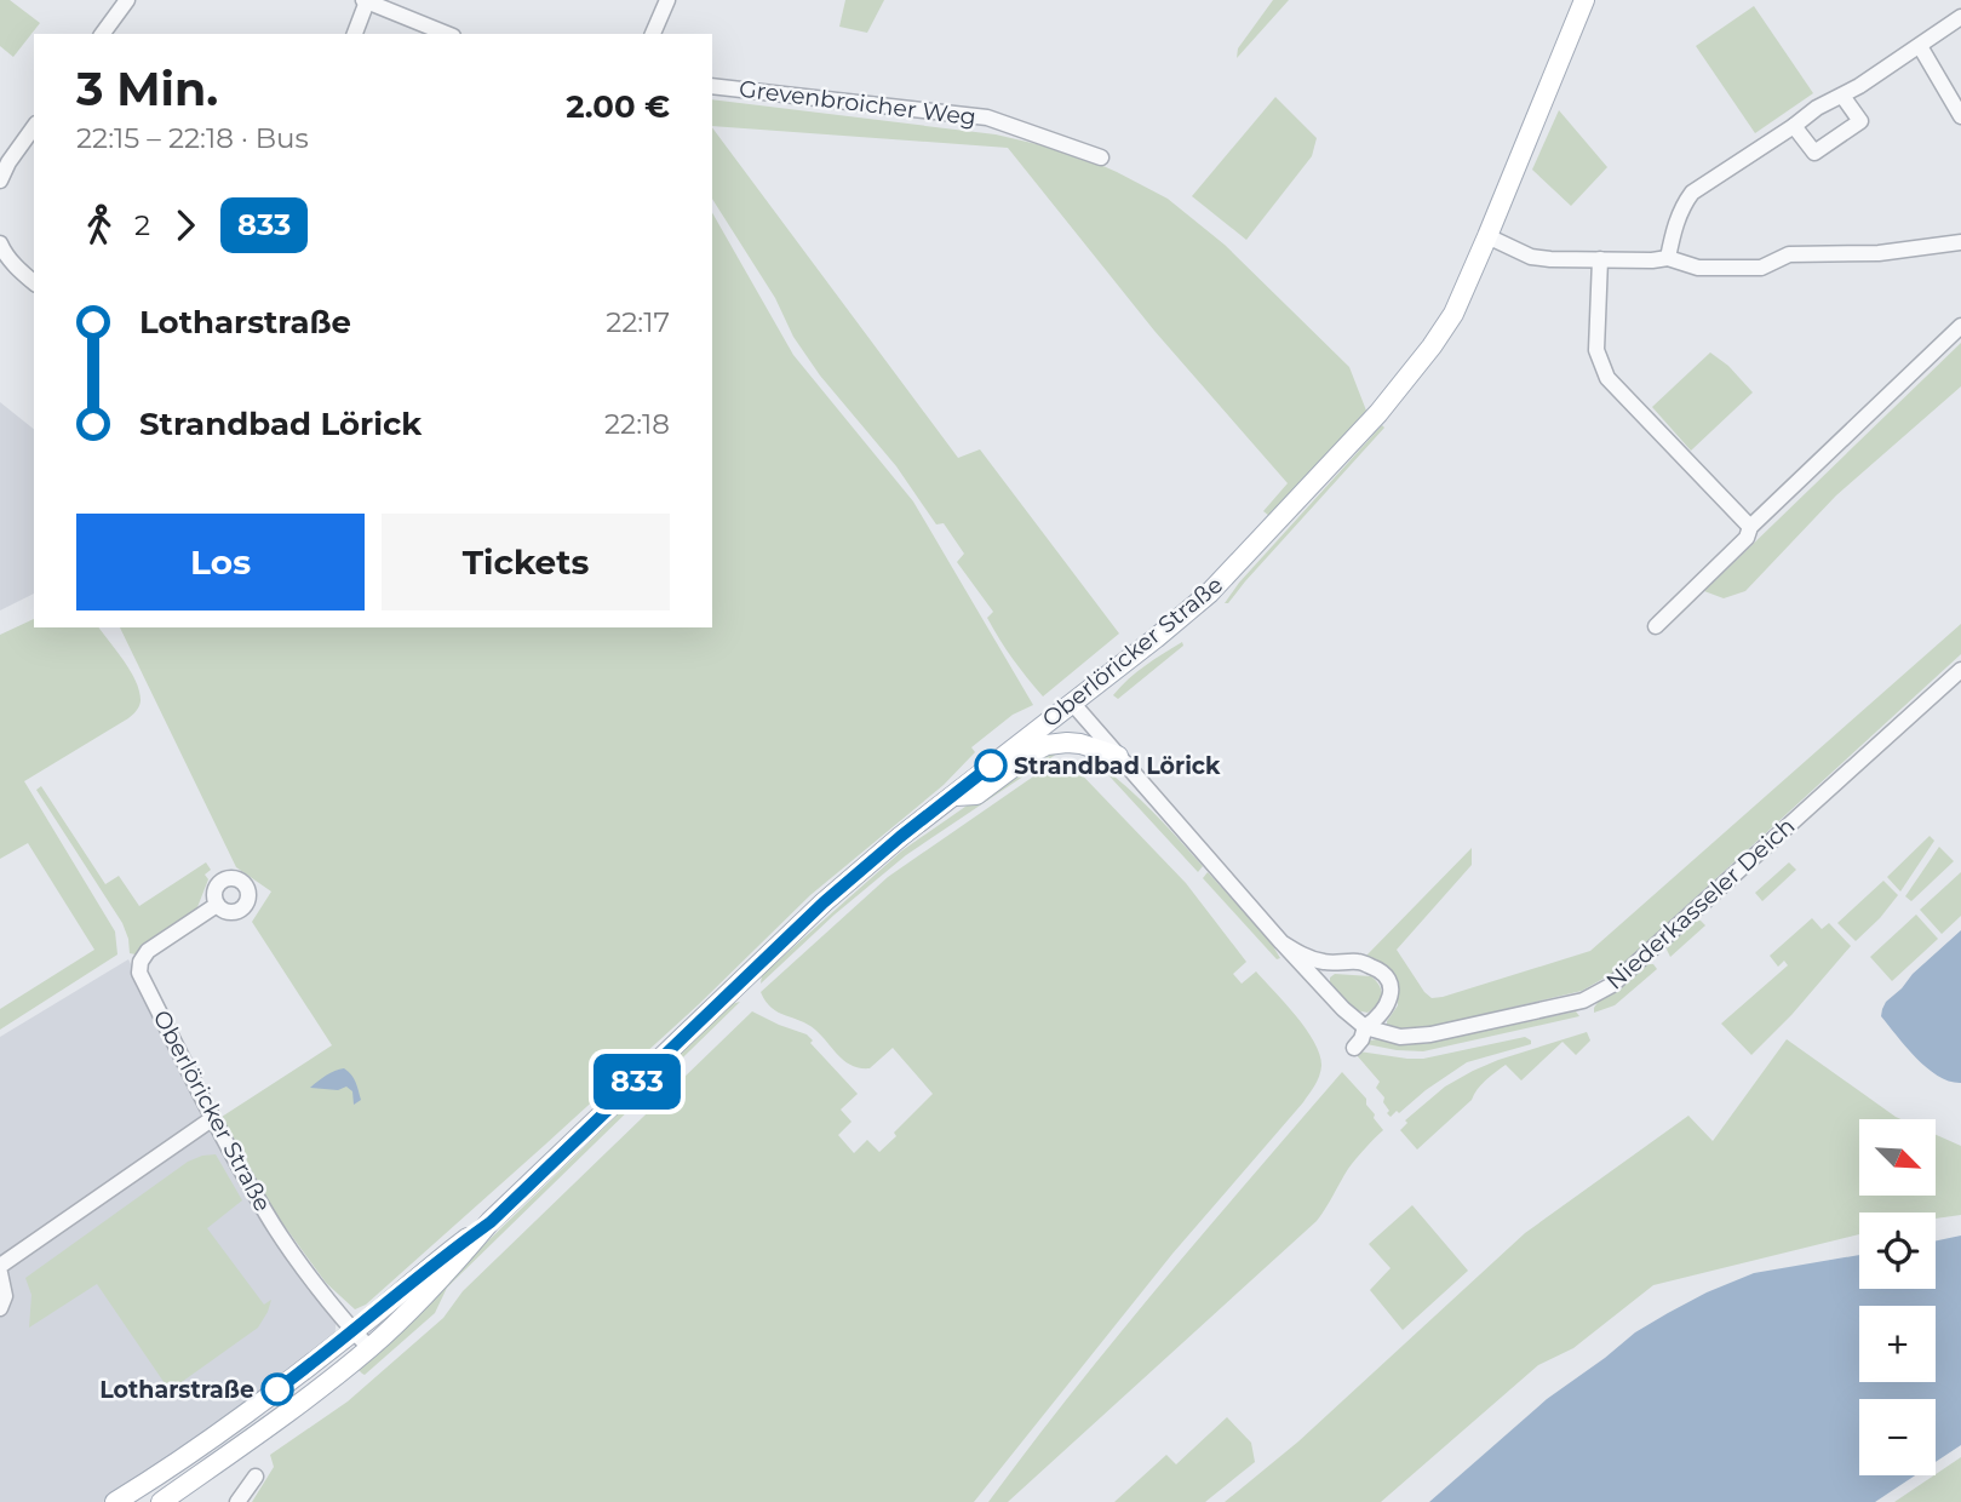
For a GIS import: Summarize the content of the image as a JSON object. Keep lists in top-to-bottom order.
{
  "streets": {
    "main road": ["Oberlöricker Straße"],
    "street": ["Grevenbroicher Weg", "Niederkasseler Deich"]
  },
  "places": ["Strandbad Lörick", "Lotharstraße"],
  "lines": ["bus line 833"],
  "north": "bottom right",
  "page": {
    "on_map": "833",
    "heading": ["3 Min.", "22:15 – 22:18 · Bus", "2.00 €"],
    "legs": ["2", "833"],
    "list": [
      {
        "name": "Lotharstraße",
        "value": "22:17"
      },
      {
        "name": "Strandbad Lörick",
        "value": "22:18"
      }
    ],
    "buttons": ["Los", "Tickets"],
    "map_buttons": ["+", "−"]
  }
}
